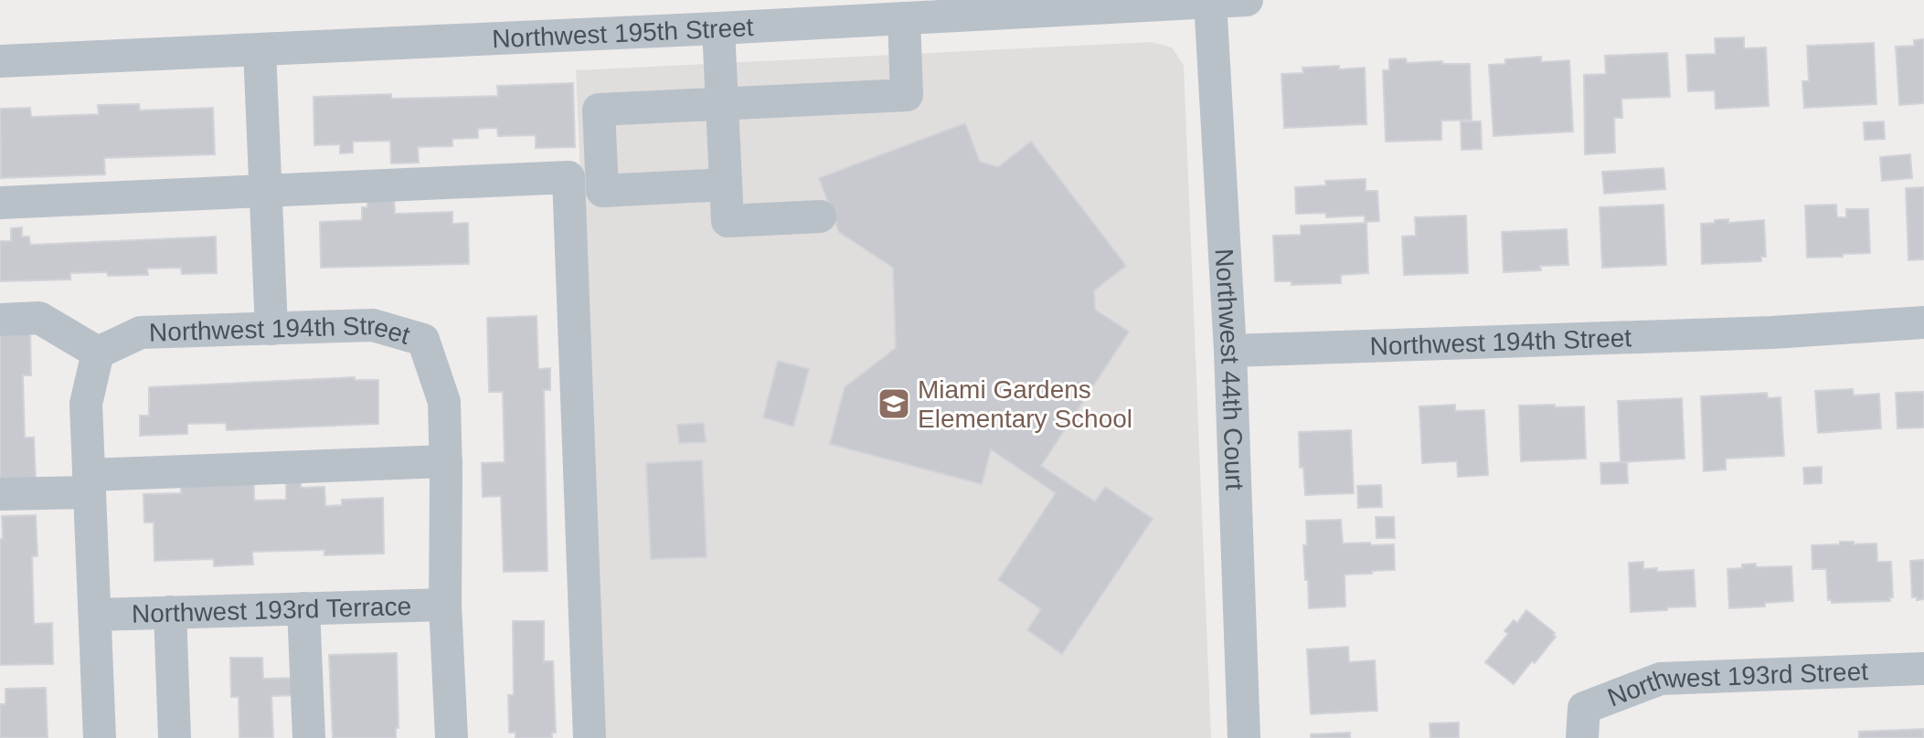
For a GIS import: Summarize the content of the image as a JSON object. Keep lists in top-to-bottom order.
{
  "streets": {
    "street": [
      "Northwest 195th Street",
      "Northwest 194th Street",
      "Northwest 44th Court",
      "Northwest 193rd Terrace",
      "Northwest 193rd Street"
    ]
  },
  "crossings": [
    ["Northwest 195th Street", "Northwest 44th Court"],
    ["Northwest 194th Street", "Northwest 44th Court"]
  ],
  "places": {
    "school or university": ["Miami Gardens Elementary School"]
  }
}
